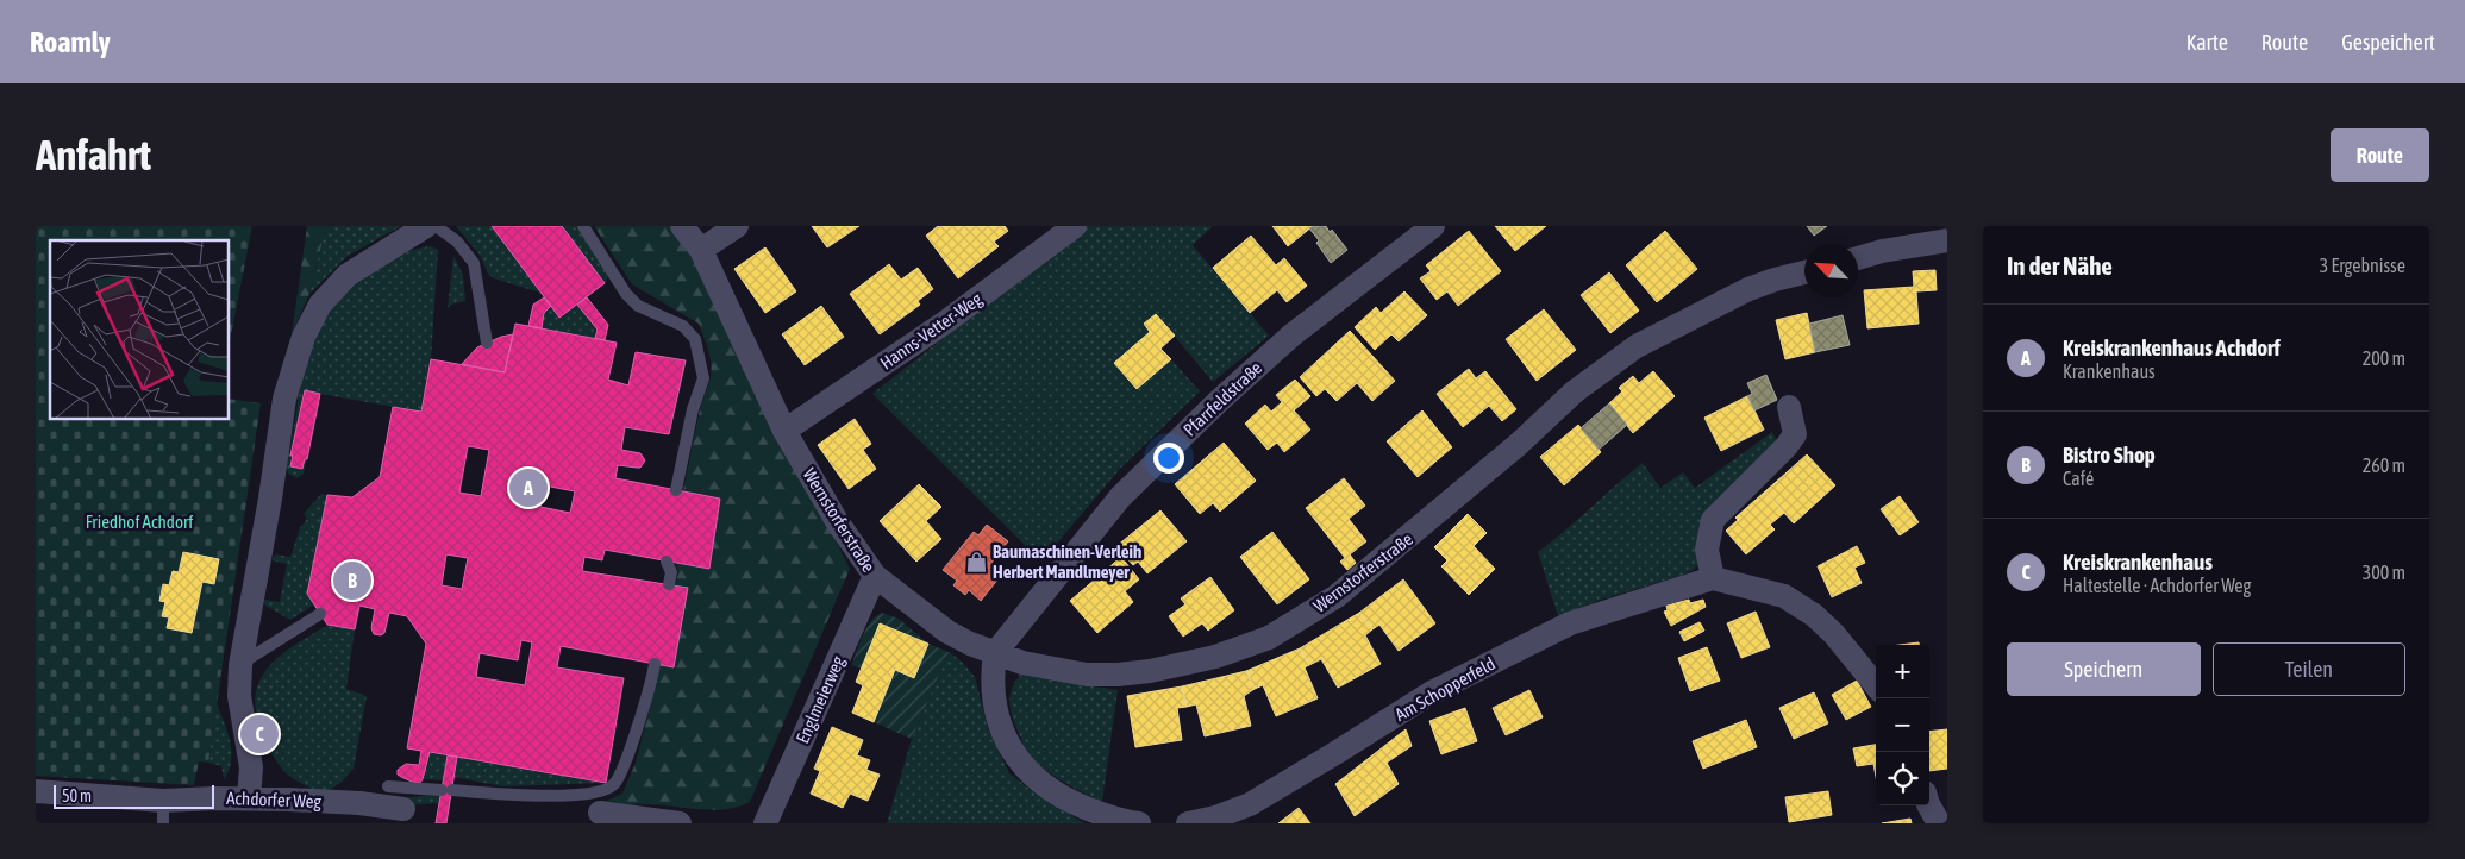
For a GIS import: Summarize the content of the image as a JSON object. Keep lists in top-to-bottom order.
{
  "streets": {
    "street": [
      "Hanns-Vetter-Weg",
      "Pfarrfeldstraße",
      "Wernstorferstraße",
      "Am Schopperfeld",
      "Englmeierweg",
      "Achdorfer Weg"
    ]
  },
  "crossings": [
    ["Hanns-Vetter-Weg", "Wernstorferstraße"],
    ["Pfarrfeldstraße", "Wernstorferstraße"],
    ["Wernstorferstraße", "Englmeierweg"]
  ],
  "parks": ["Friedhof Achdorf"],
  "places": {
    "shop": ["Baumaschinen-Verleih Herbert Mandlmeyer"]
  },
  "scale_bar": "50 m",
  "north": "top left",
  "page": {
    "header": "Roamly",
    "nav": ["Karte", "Route", "Gespeichert"],
    "buttons": [
      "Route",
      ["Speichern", "Teilen"]
    ],
    "title": "Anfahrt",
    "heading": ["In der Nähe", "3 Ergebnisse"],
    "list": [
      {
        "mark": "A",
        "name": "Kreiskrankenhaus Achdorf",
        "note": "Krankenhaus",
        "value": "200 m"
      },
      {
        "mark": "B",
        "name": "Bistro Shop",
        "note": "Café",
        "value": "260 m"
      },
      {
        "mark": "C",
        "name": "Kreiskrankenhaus",
        "note": "Haltestelle · Achdorfer Weg",
        "value": "300 m"
      }
    ],
    "pins": ["A", "B", "C"],
    "map_buttons": ["+", "−"],
    "scale": "50 m"
  }
}
